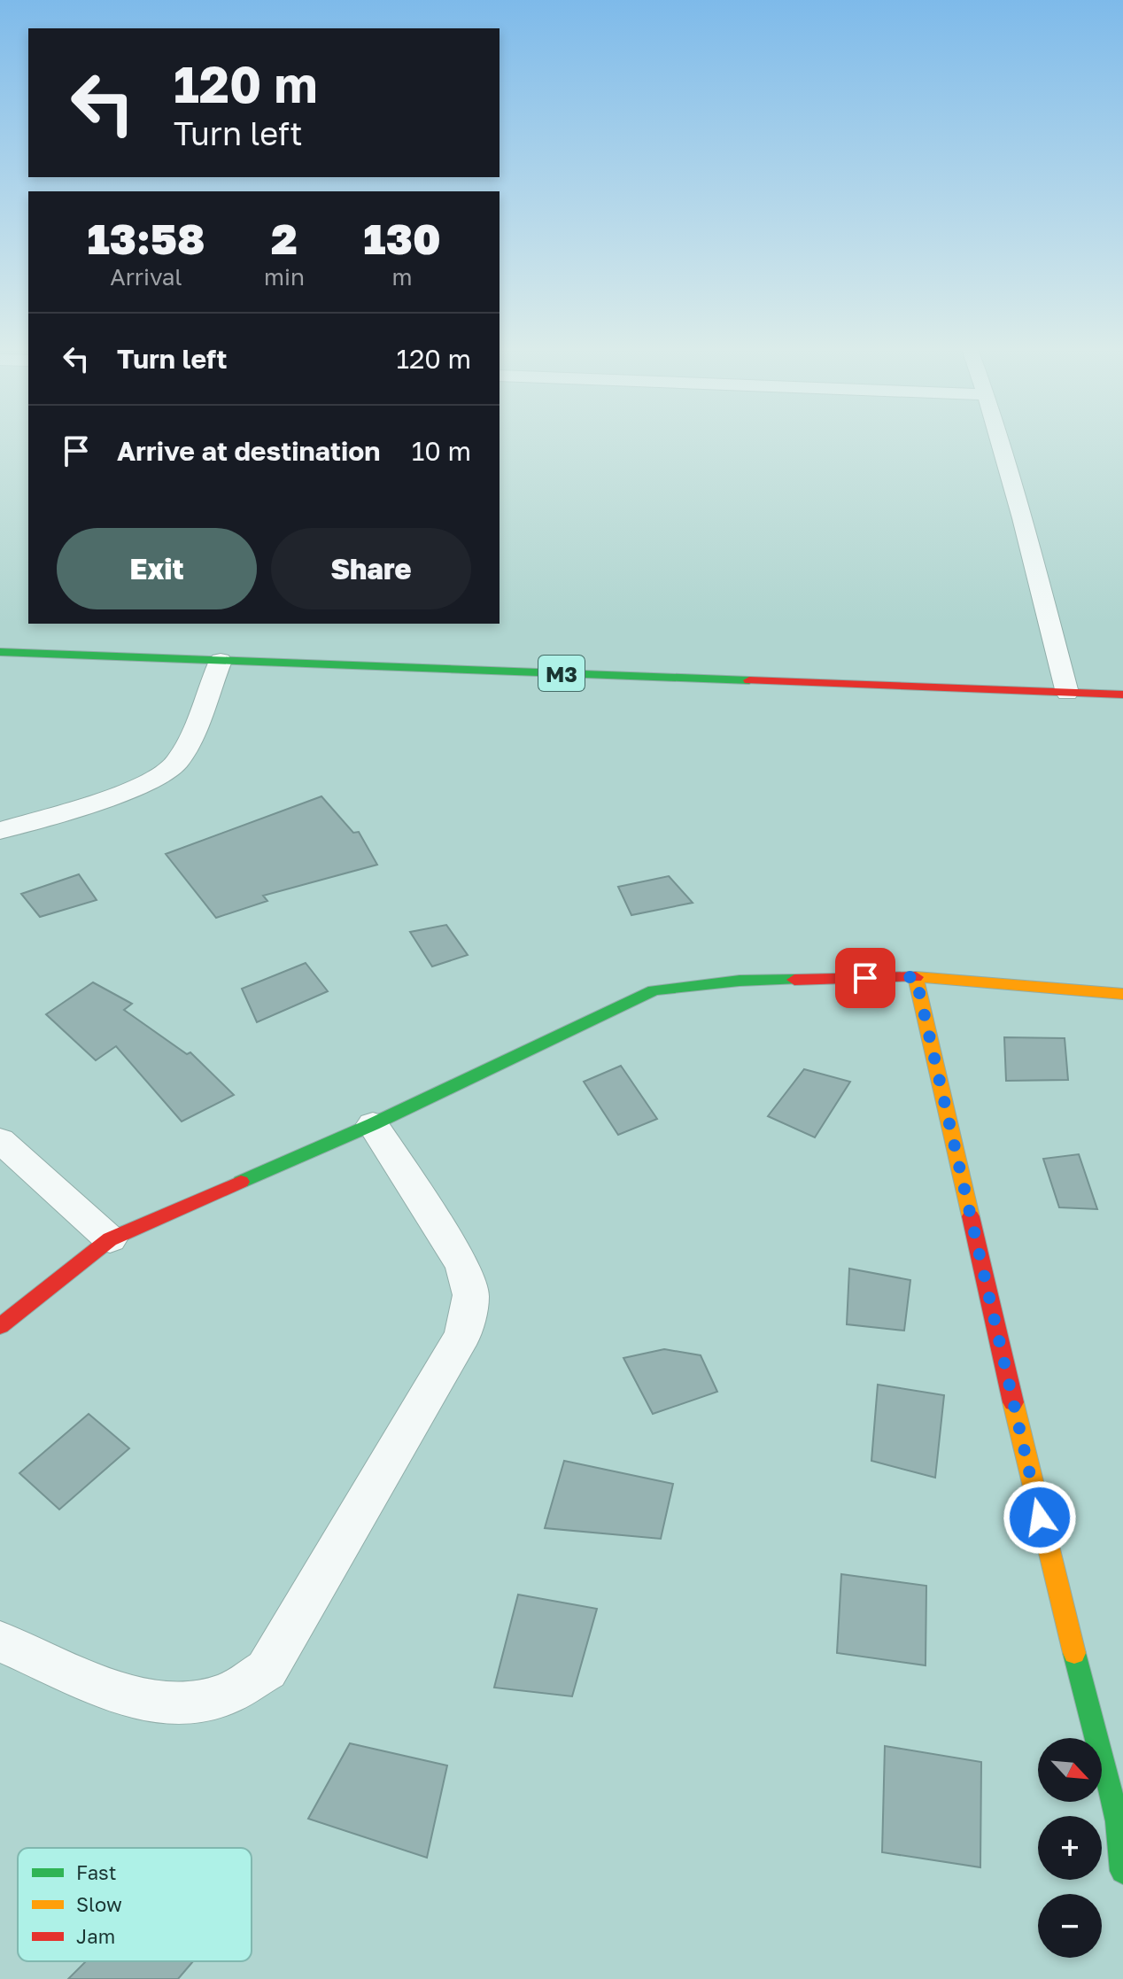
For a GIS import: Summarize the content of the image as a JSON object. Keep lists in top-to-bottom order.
{
  "streets": {
    "street": ["M3"]
  },
  "legend": ["Fast", "Slow", "Jam"],
  "north": "bottom right",
  "page": {
    "turn": ["120 m", "Turn left"],
    "eta": [
      "13:58",
      "Arrival",
      "2",
      "min",
      "130",
      "m"
    ],
    "list": [
      {
        "name": "Turn left",
        "value": "120 m"
      },
      {
        "name": "Arrive at destination",
        "value": "10 m"
      }
    ],
    "buttons": ["Exit", "Share"],
    "map_buttons": ["+", "−"]
  }
}
